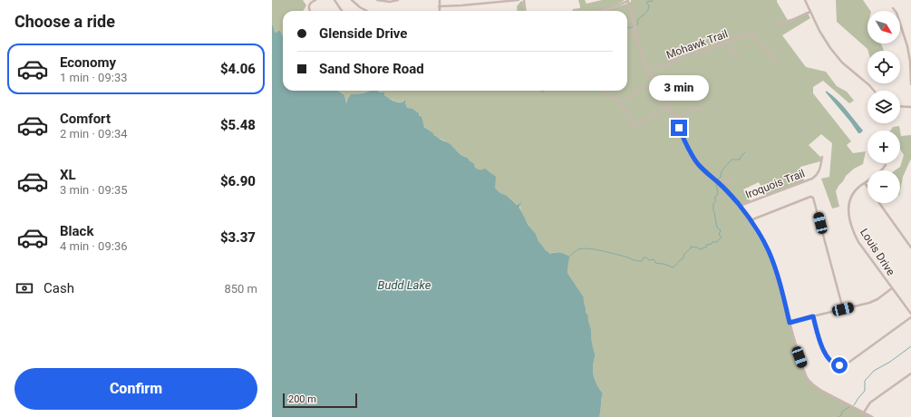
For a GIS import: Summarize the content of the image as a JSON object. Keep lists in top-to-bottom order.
{
  "streets": {
    "street": ["Mohawk Trail", "Iroquois Trail", "Louis Drive"]
  },
  "water": ["Budd Lake"],
  "scale_bar": "200 m",
  "north": "bottom right",
  "page": {
    "heading": "Choose a ride",
    "map_buttons": ["+", "−"],
    "banner": ["Glenside Drive", "Sand Shore Road"],
    "list": [
      {
        "name": "Economy",
        "note": "1 min · 09:33",
        "value": "$4.06"
      },
      {
        "name": "Comfort",
        "note": "2 min · 09:34",
        "value": "$5.48"
      },
      {
        "name": "XL",
        "note": "3 min · 09:35",
        "value": "$6.90"
      },
      {
        "name": "Black",
        "note": "4 min · 09:36",
        "value": "$3.37"
      }
    ],
    "bubble": "3 min",
    "pay": ["Cash", "850 m"],
    "buttons": "Confirm",
    "scale": "200 m"
  }
}
